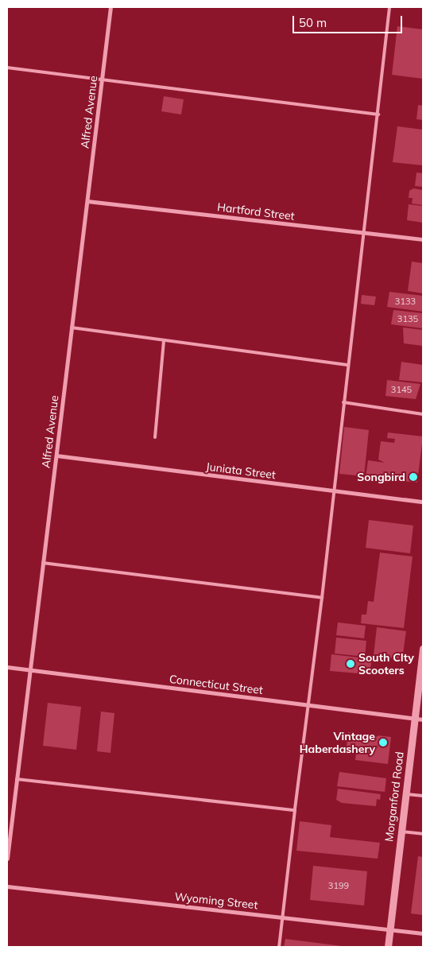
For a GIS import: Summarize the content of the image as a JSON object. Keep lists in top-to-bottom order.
{
  "streets": {
    "street": [
      "Alfred Avenue",
      "Hartford Street",
      "Juniata Street",
      "Connecticut Street",
      "Morganford Road",
      "Wyoming Street"
    ]
  },
  "crossings": [
    ["Alfred Avenue", "Hartford Street"],
    ["Alfred Avenue", "Juniata Street"],
    ["Alfred Avenue", "Connecticut Street"],
    ["Connecticut Street", "Morganford Road"],
    ["Morganford Road", "Wyoming Street"]
  ],
  "places": ["Songbird", "South CIty Scooters", "Vintage Haberdashery"],
  "house_numbers": [
    "3133",
    "3135",
    "3145",
    "3199"
  ],
  "scale_bar": "50 m"
}
